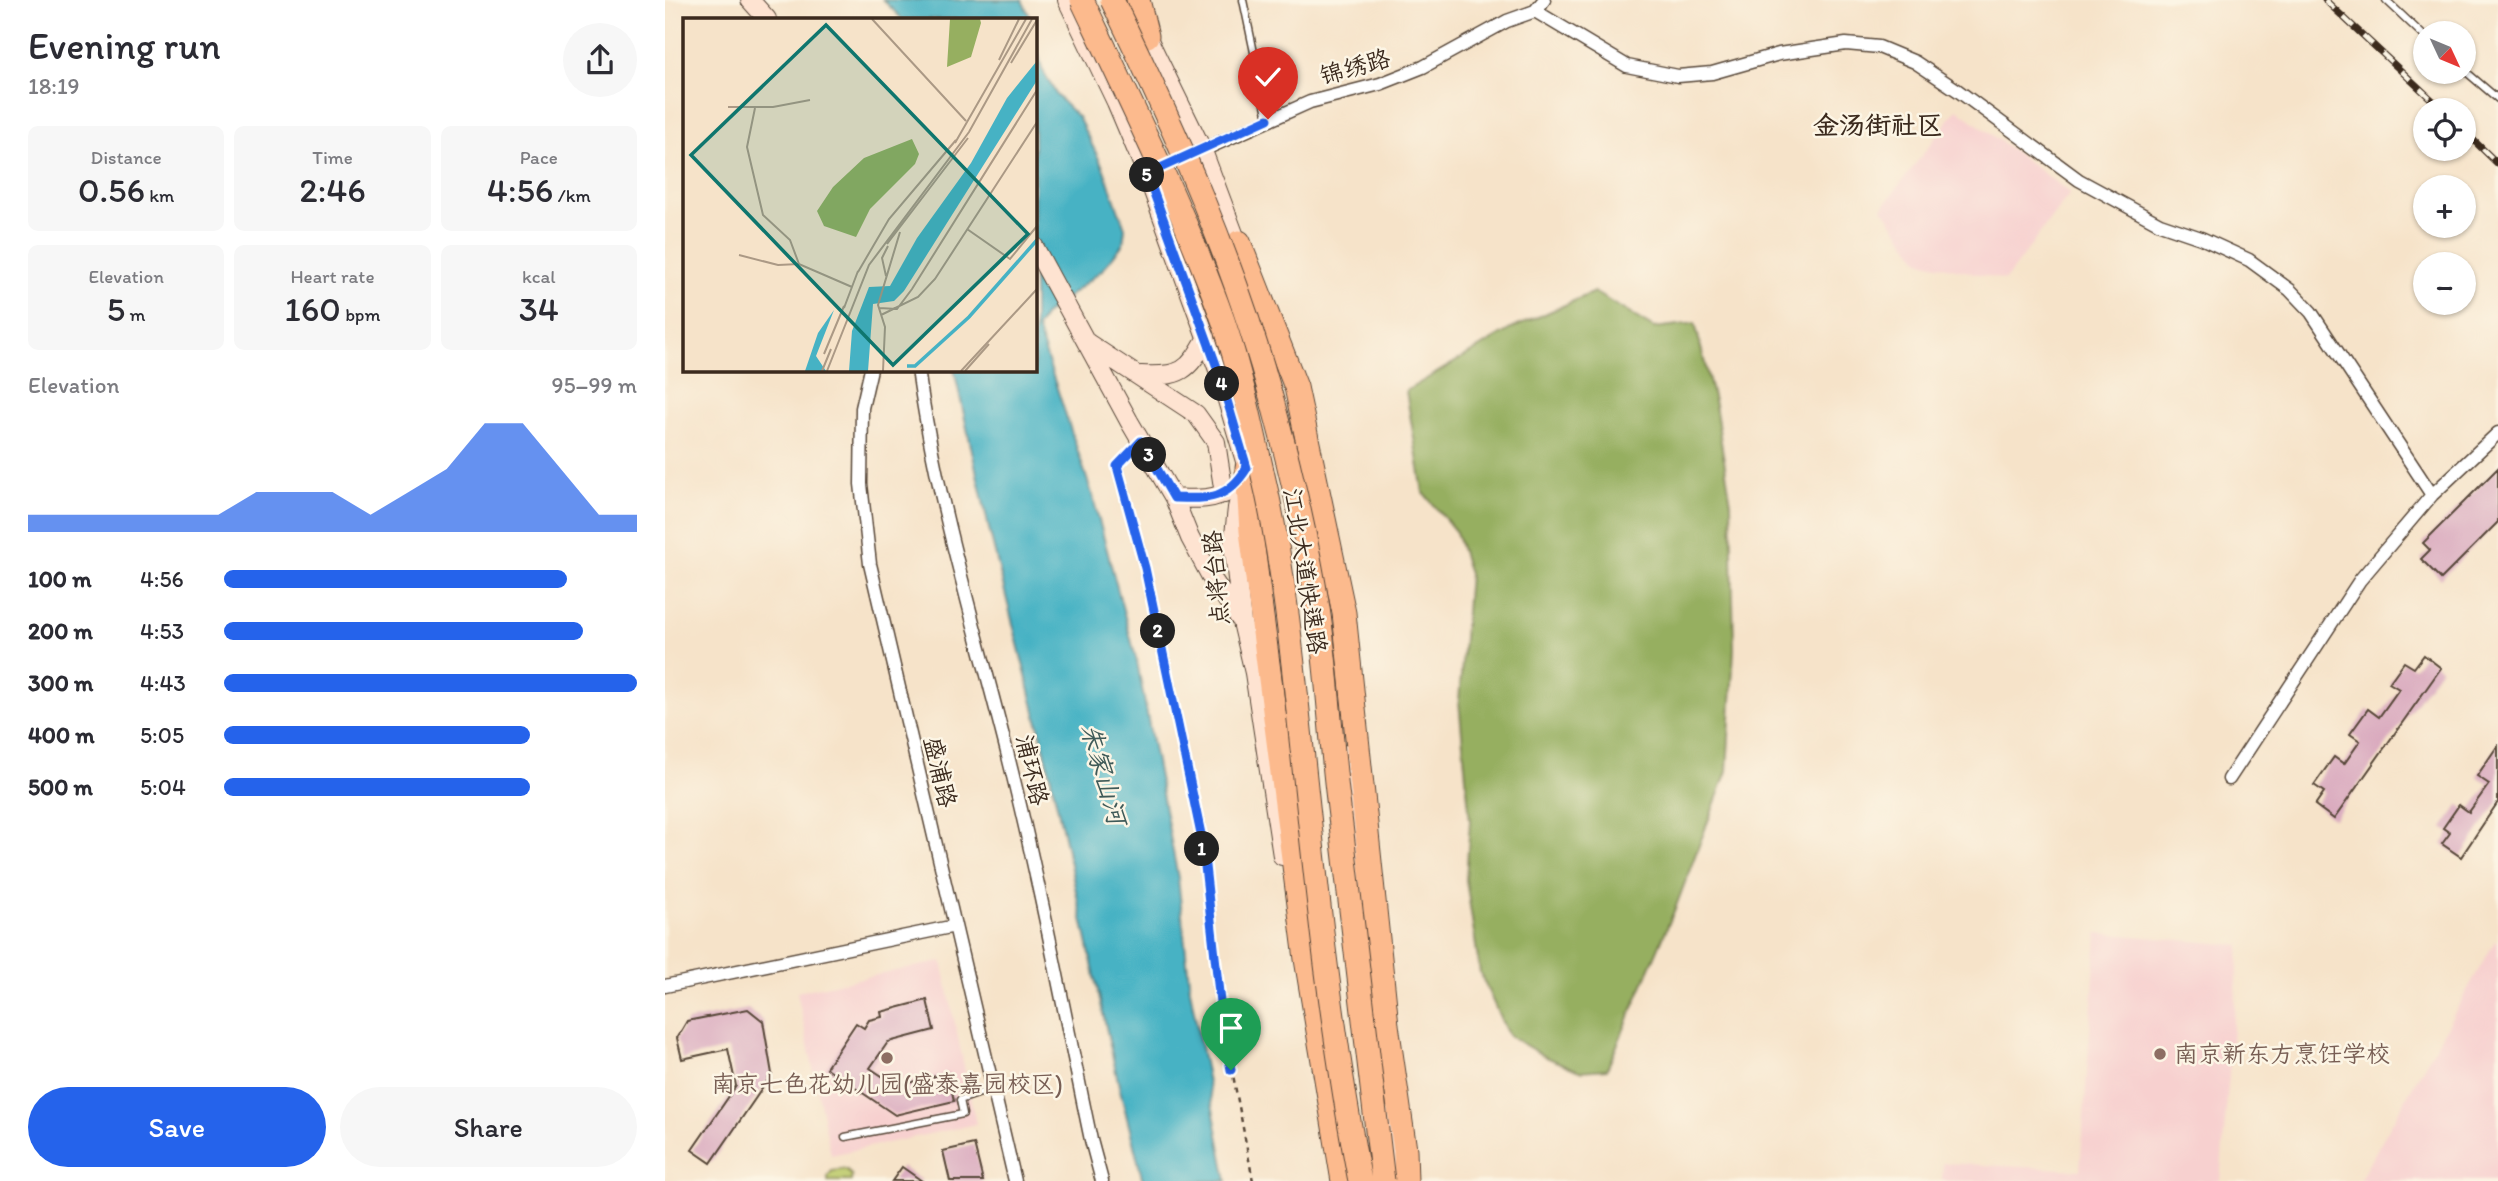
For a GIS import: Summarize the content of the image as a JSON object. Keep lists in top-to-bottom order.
{
  "streets": {
    "highway": ["江北大道快速路"],
    "main road": ["点将台路"],
    "street": ["锦绣路", "浦环路", "盛浦路"]
  },
  "districts": ["金汤街社区"],
  "water": ["朱家山河"],
  "places": ["南京新东方烹饪学校", "南京七色花幼儿园(盛泰嘉园校区)"],
  "north": "bottom right",
  "page": {
    "heading": ["Evening run", "18:19"],
    "map_buttons": ["+", "−"],
    "stats": [
      ["Distance", "0.56 km"],
      ["Time", "2:46"],
      ["Pace", "4:56 /km"],
      ["Elevation", "5 m"],
      ["Heart rate", "160 bpm"],
      ["kcal", "34"]
    ],
    "pins": [
      "5",
      "4",
      "3",
      "2",
      "1"
    ],
    "chart": ["Elevation", "95–99 m"],
    "list": [
      {
        "name": "100 m",
        "note": "4:56"
      },
      {
        "name": "200 m",
        "note": "4:53"
      },
      {
        "name": "300 m",
        "note": "4:43"
      },
      {
        "name": "400 m",
        "note": "5:05"
      },
      {
        "name": "500 m",
        "note": "5:04"
      }
    ],
    "buttons": ["Save", "Share"]
  }
}
